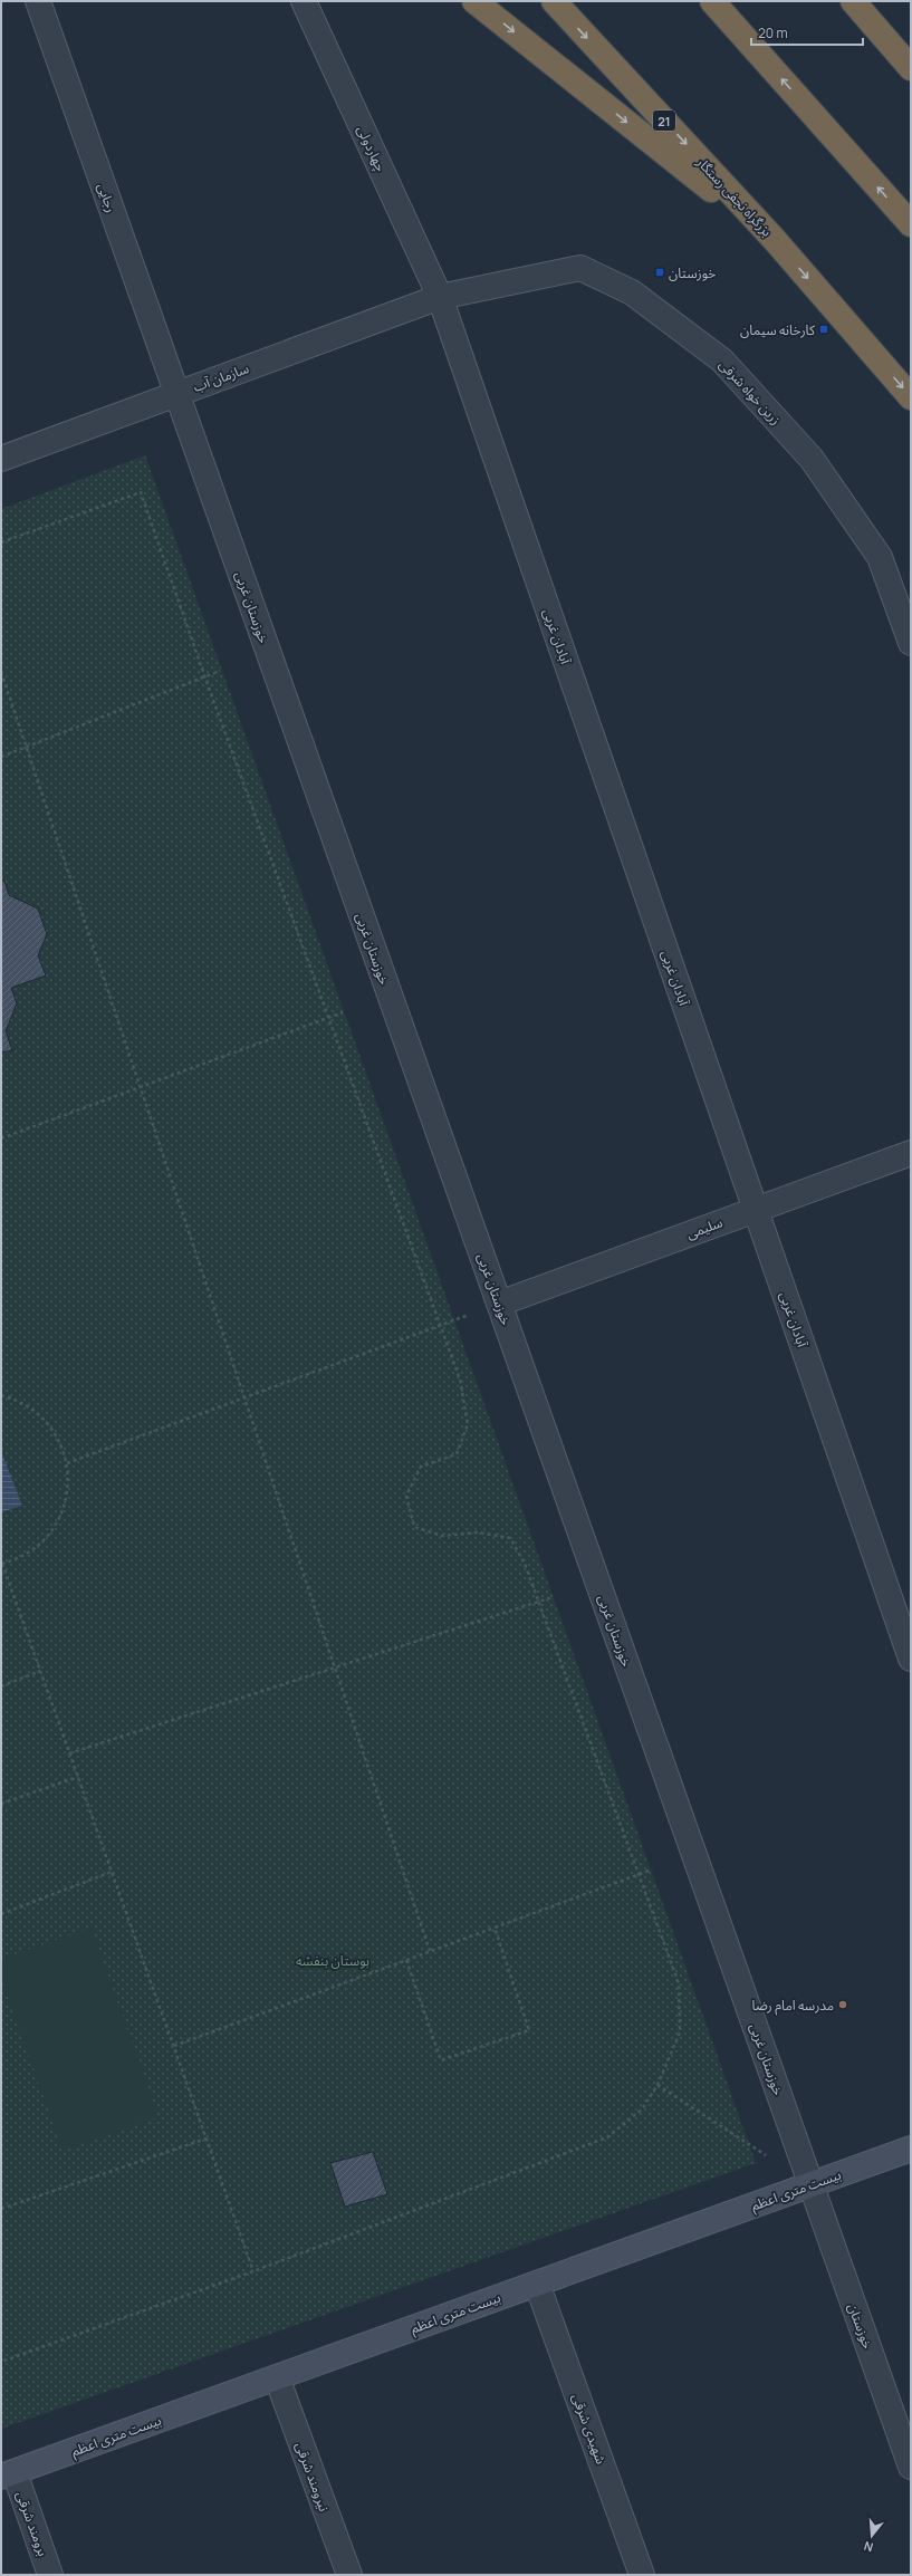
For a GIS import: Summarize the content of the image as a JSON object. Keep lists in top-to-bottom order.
{
  "streets": {
    "highway": ["21", "بزرگراه نجفی رستگار"],
    "main road": ["بیست متری اعظم"],
    "street": [
      "چهاردولی",
      "رجایی",
      "سازمان آب",
      "زرین خواه شرقی",
      "خوزستان غربی",
      "آبادان غربی",
      "سلیمی",
      "خوزستان",
      "شهیدی شرقی",
      "نیرومند شرقی",
      "برومند شرقی"
    ]
  },
  "crossings": [
    ["چهاردولی", "سازمان آب"],
    ["چهاردولی", "زرین خواه شرقی"],
    ["چهاردولی", "آبادان غربی"],
    ["رجایی", "سازمان آب"],
    ["رجایی", "خوزستان غربی"],
    ["سازمان آب", "زرین خواه شرقی"],
    ["سازمان آب", "خوزستان غربی"],
    ["سازمان آب", "آبادان غربی"],
    ["زرین خواه شرقی", "آبادان غربی"],
    ["خوزستان غربی", "سلیمی"],
    ["خوزستان غربی", "بیست متری اعظم"],
    ["خوزستان غربی", "خوزستان"],
    ["آبادان غربی", "سلیمی"],
    ["بیست متری اعظم", "خوزستان"],
    ["بیست متری اعظم", "شهیدی شرقی"],
    ["بیست متری اعظم", "نیرومند شرقی"],
    ["بیست متری اعظم", "برومند شرقی"]
  ],
  "parks": ["بوستان بنفشه"],
  "places": {
    "transit": ["خوزستان", "کارخانه سیمان"],
    "other": ["مدرسه امام رضا"]
  },
  "scale_bar": "20 m",
  "north": "bottom"
}
